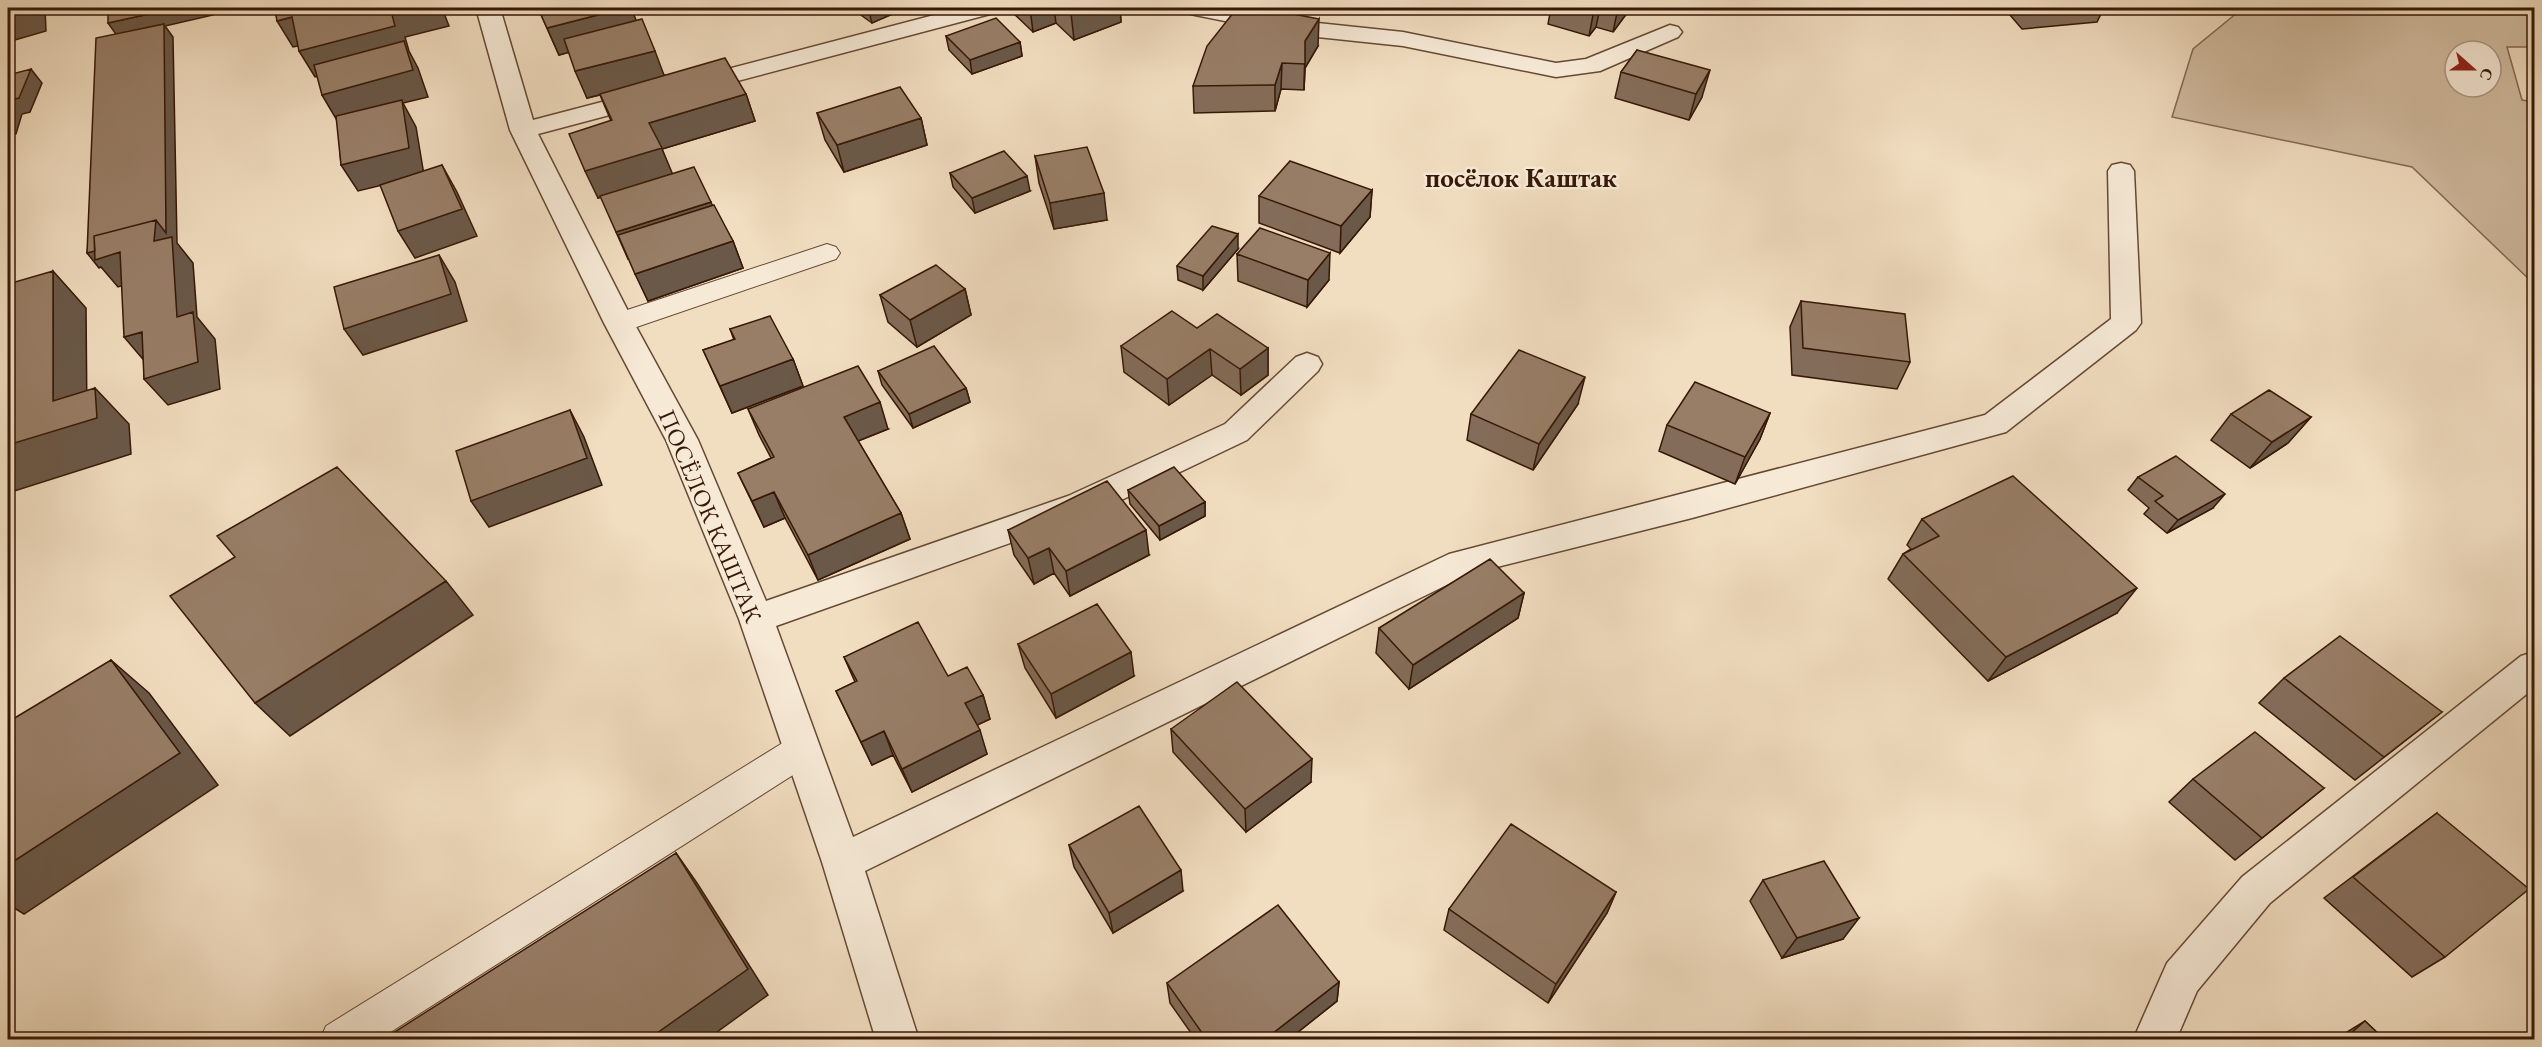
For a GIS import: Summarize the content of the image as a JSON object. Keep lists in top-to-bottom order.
{
  "streets": {
    "street": ["ПОСЁЛОК КАШТАК"]
  },
  "districts": ["посёлок Каштак"],
  "north": "right"
}
